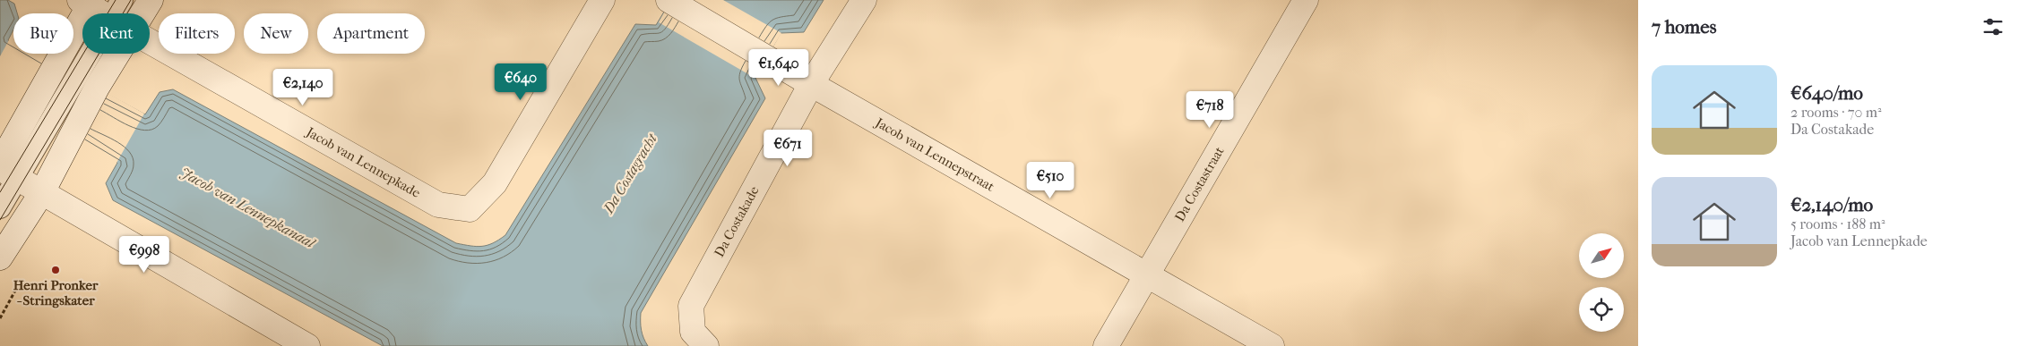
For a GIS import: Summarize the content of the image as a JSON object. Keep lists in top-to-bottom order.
{
  "streets": {
    "street": [
      "Jacob van Lennepstraat",
      "Jacob van Lennepkade",
      "Da Costastraat",
      "Da Costakade"
    ]
  },
  "crossings": [
    ["Jacob van Lennepstraat", "Da Costastraat"],
    ["Jacob van Lennepstraat", "Da Costakade"]
  ],
  "water": ["Da Costagracht", "Jacob van Lennepkanaal"],
  "places": ["Henri Pronker - Stringskater"],
  "north": "top right",
  "page": {
    "heading": "7 homes",
    "chip": [
      "Buy",
      "Rent",
      "Filters",
      "New",
      "Apartment"
    ],
    "price": [
      "€1,640",
      "€640",
      "€2,140",
      "€718",
      "€671",
      "€510",
      "€998"
    ],
    "list": [
      {
        "name": "€640/mo",
        "note": "2 rooms · 70 m² · Da Costakade"
      },
      {
        "name": "€2,140/mo",
        "note": "5 rooms · 188 m² · Jacob van Lennepkade"
      }
    ]
  }
}
